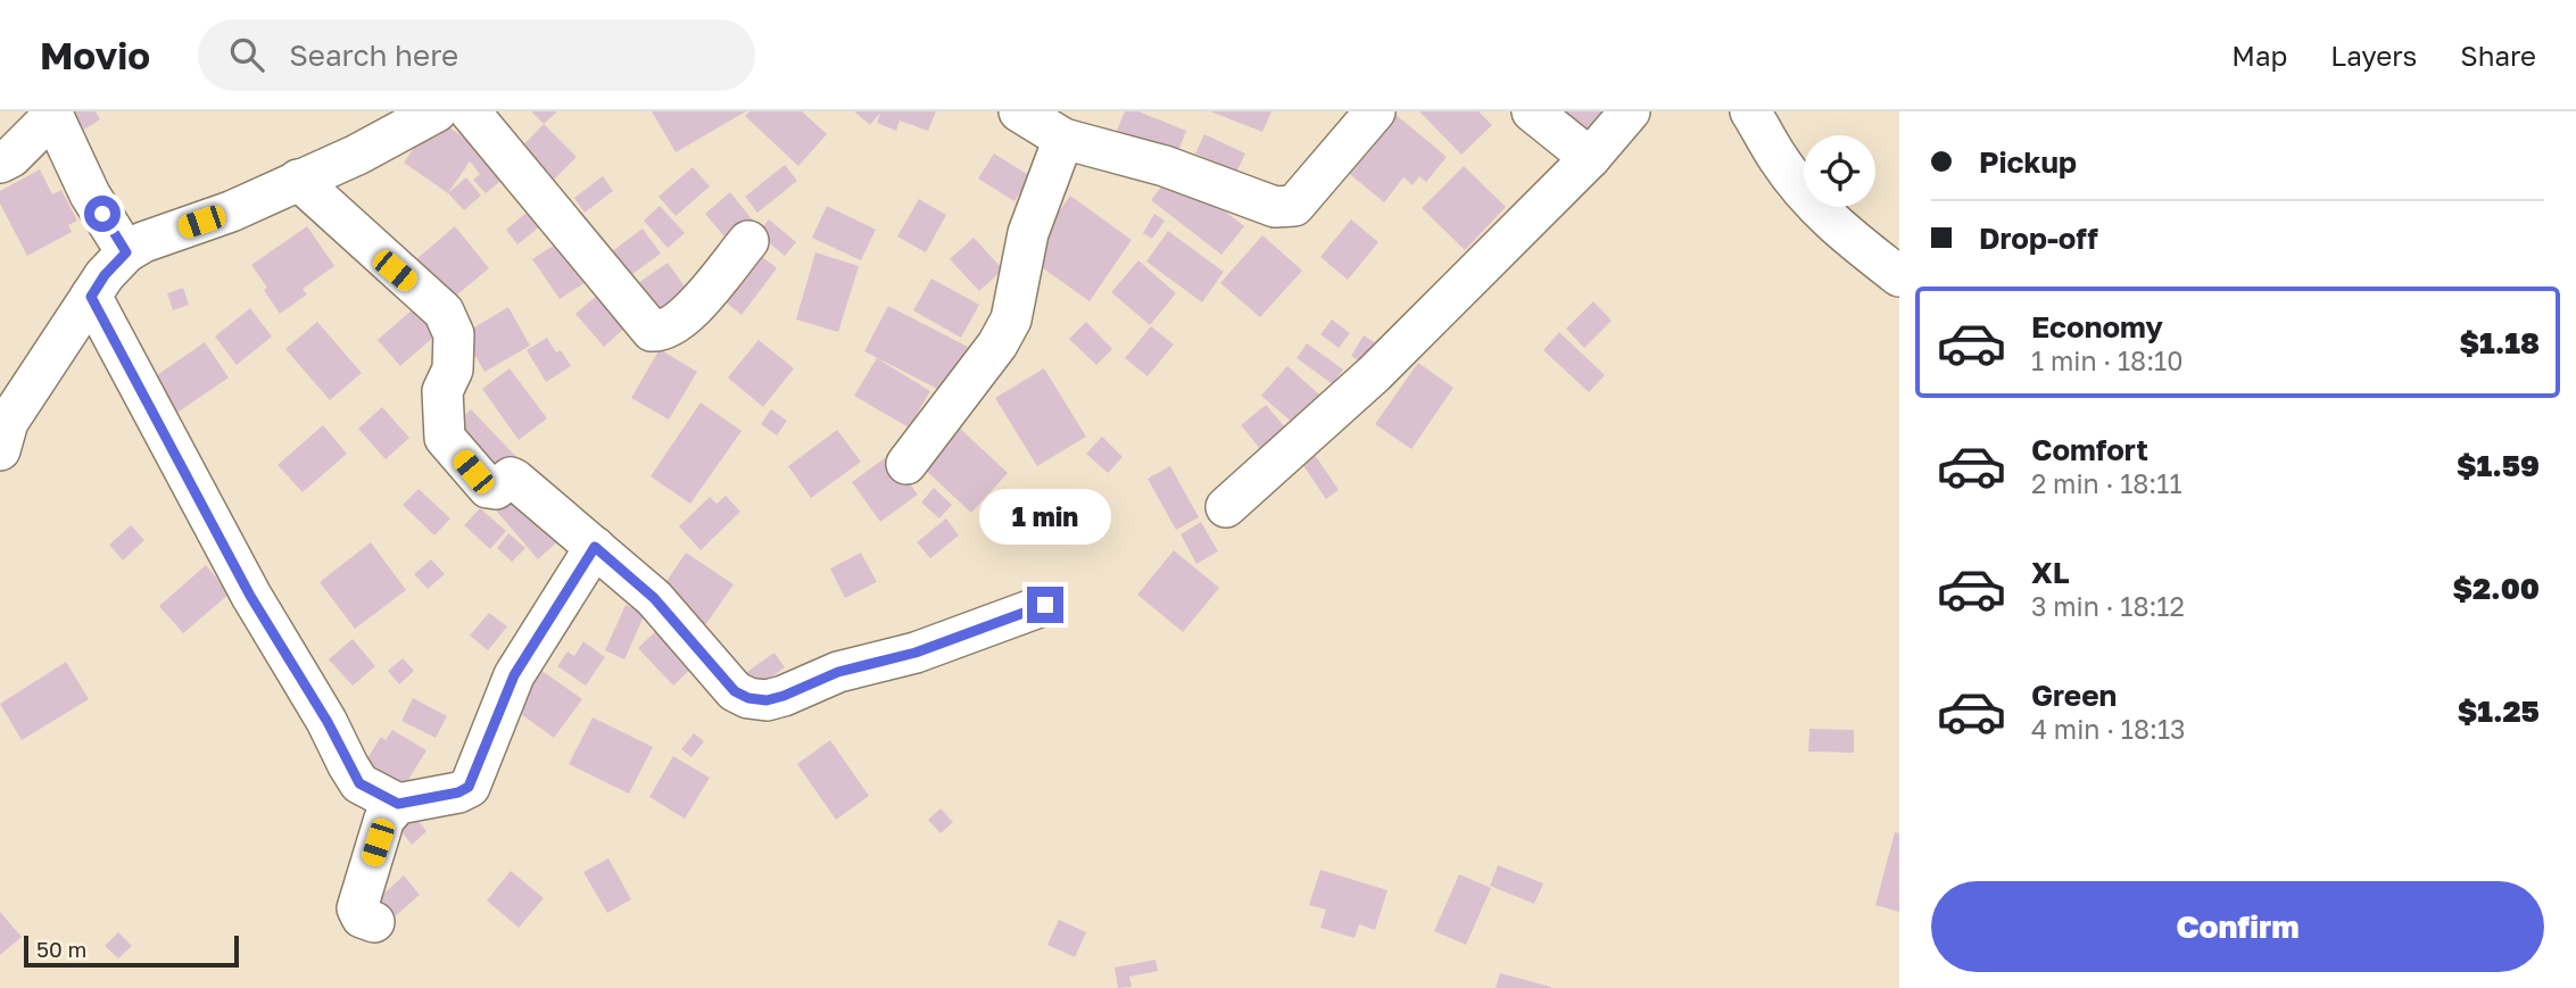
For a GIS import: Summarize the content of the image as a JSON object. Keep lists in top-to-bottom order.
{
  "scale_bar": "50 m",
  "page": {
    "header": "Movio",
    "search": "Search here",
    "nav": ["Map", "Layers", "Share"],
    "banner": ["Pickup", "Drop-off"],
    "list": [
      {
        "name": "Economy",
        "note": "1 min · 18:10",
        "value": "$1.18"
      },
      {
        "name": "Comfort",
        "note": "2 min · 18:11",
        "value": "$1.59"
      },
      {
        "name": "XL",
        "note": "3 min · 18:12",
        "value": "$2.00"
      },
      {
        "name": "Green",
        "note": "4 min · 18:13",
        "value": "$1.25"
      }
    ],
    "bubble": "1 min",
    "buttons": "Confirm",
    "scale": "50 m"
  }
}
